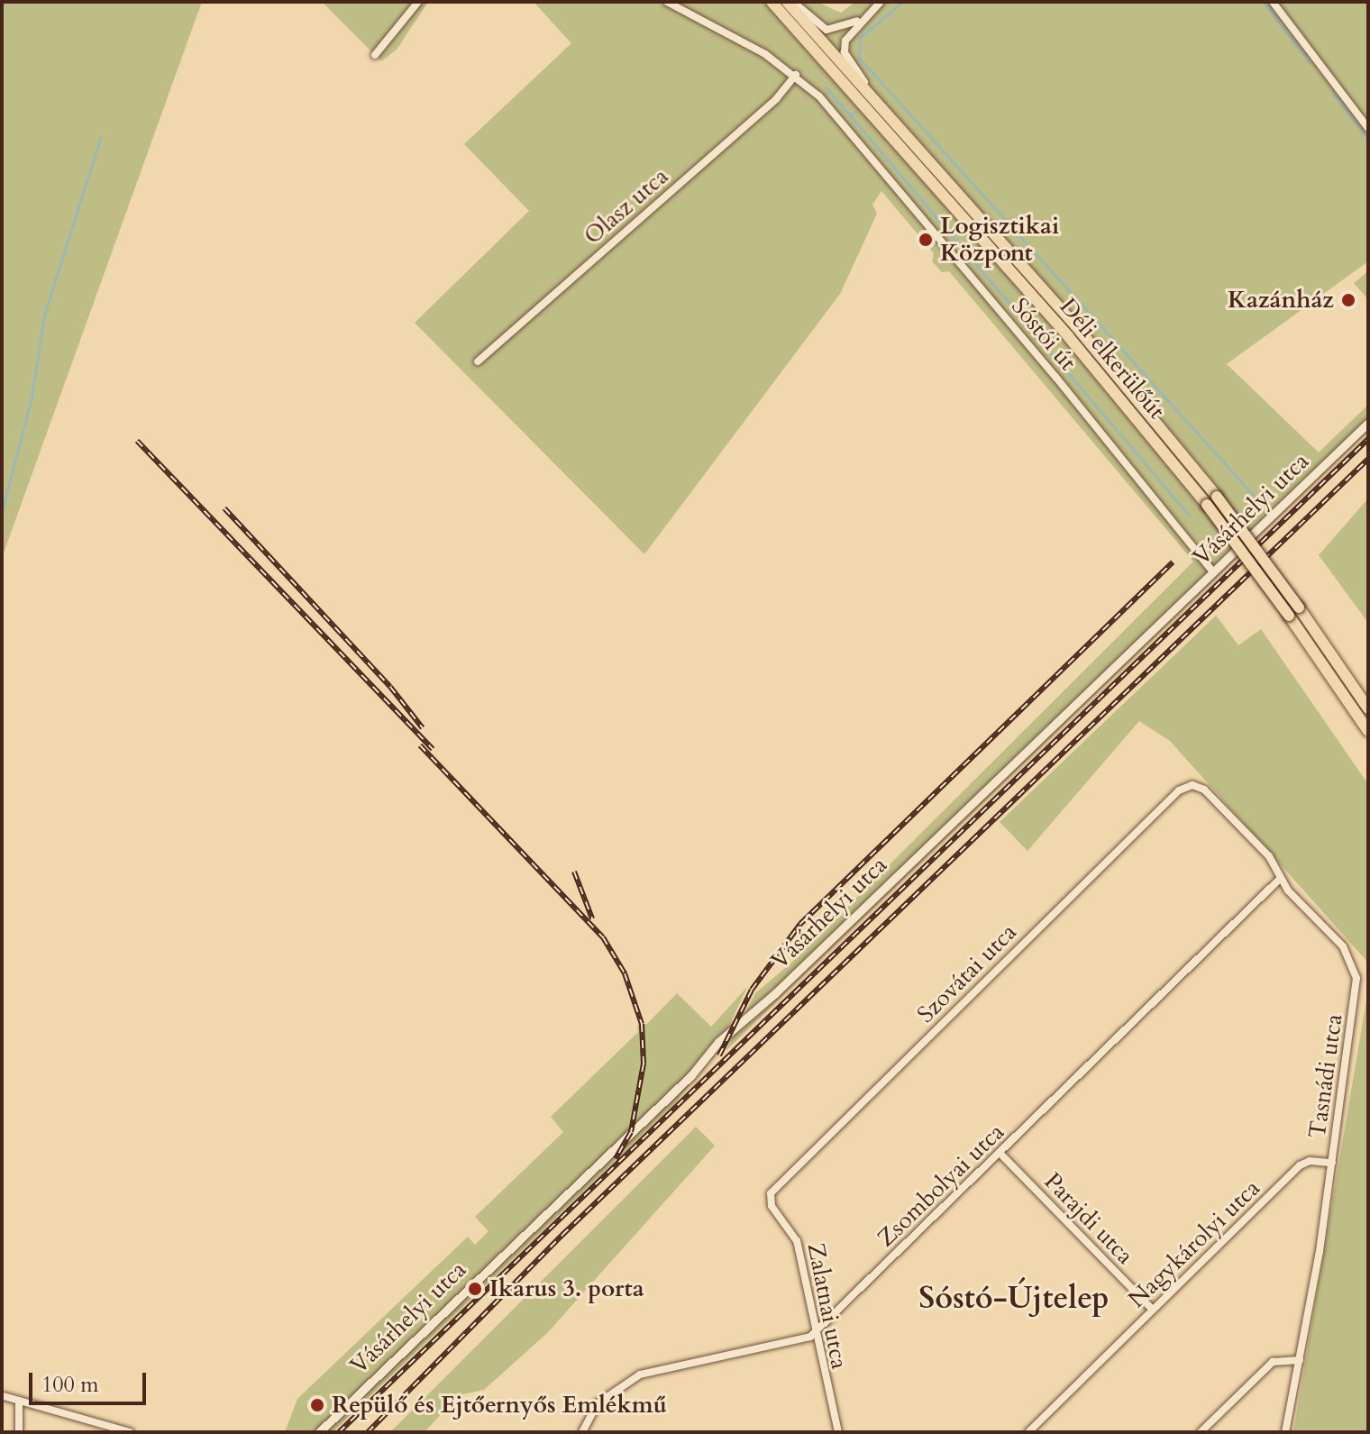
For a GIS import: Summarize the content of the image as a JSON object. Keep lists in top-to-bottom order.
{
  "streets": {
    "main road": ["Déli elkerülőút"],
    "street": [
      "Olasz utca",
      "Sóstói út",
      "Vásárhelyi utca",
      "Szovátai utca",
      "Tasnádi utca",
      "Zsombolyai utca",
      "Parajdi utca",
      "Nagykárolyi utca",
      "Zalatnai utca"
    ]
  },
  "crossings": [
    ["Olasz utca", "Sóstói út"],
    ["Sóstói út", "Vásárhelyi utca"],
    ["Szovátai utca", "Tasnádi utca"],
    ["Szovátai utca", "Zalatnai utca"],
    ["Tasnádi utca", "Zsombolyai utca"],
    ["Tasnádi utca", "Nagykárolyi utca"],
    ["Zsombolyai utca", "Parajdi utca"],
    ["Zsombolyai utca", "Zalatnai utca"],
    ["Parajdi utca", "Nagykárolyi utca"]
  ],
  "districts": ["Sóstó-Újtelep"],
  "places": [
    "Logisztikai Központ",
    "Kazánház",
    "Ikarus 3. porta",
    "Repülő és Ejtőernyős Emlékmű"
  ],
  "scale_bar": "100 m"
}
